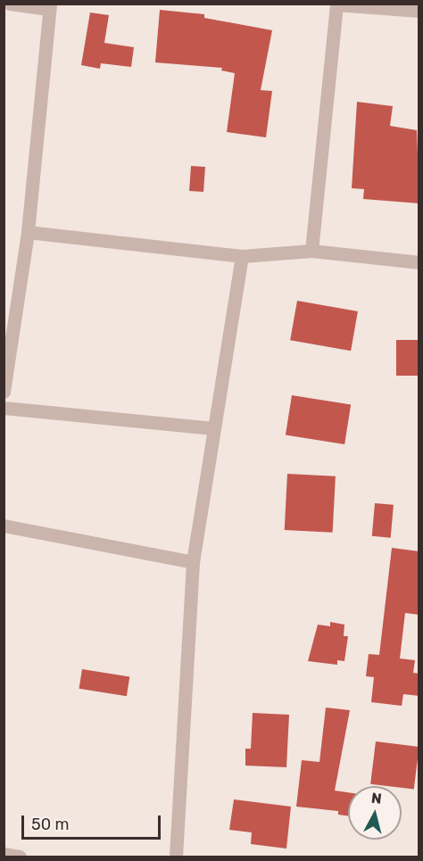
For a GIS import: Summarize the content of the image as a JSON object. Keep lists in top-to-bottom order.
{
  "scale_bar": "50 m",
  "north": "top"
}
